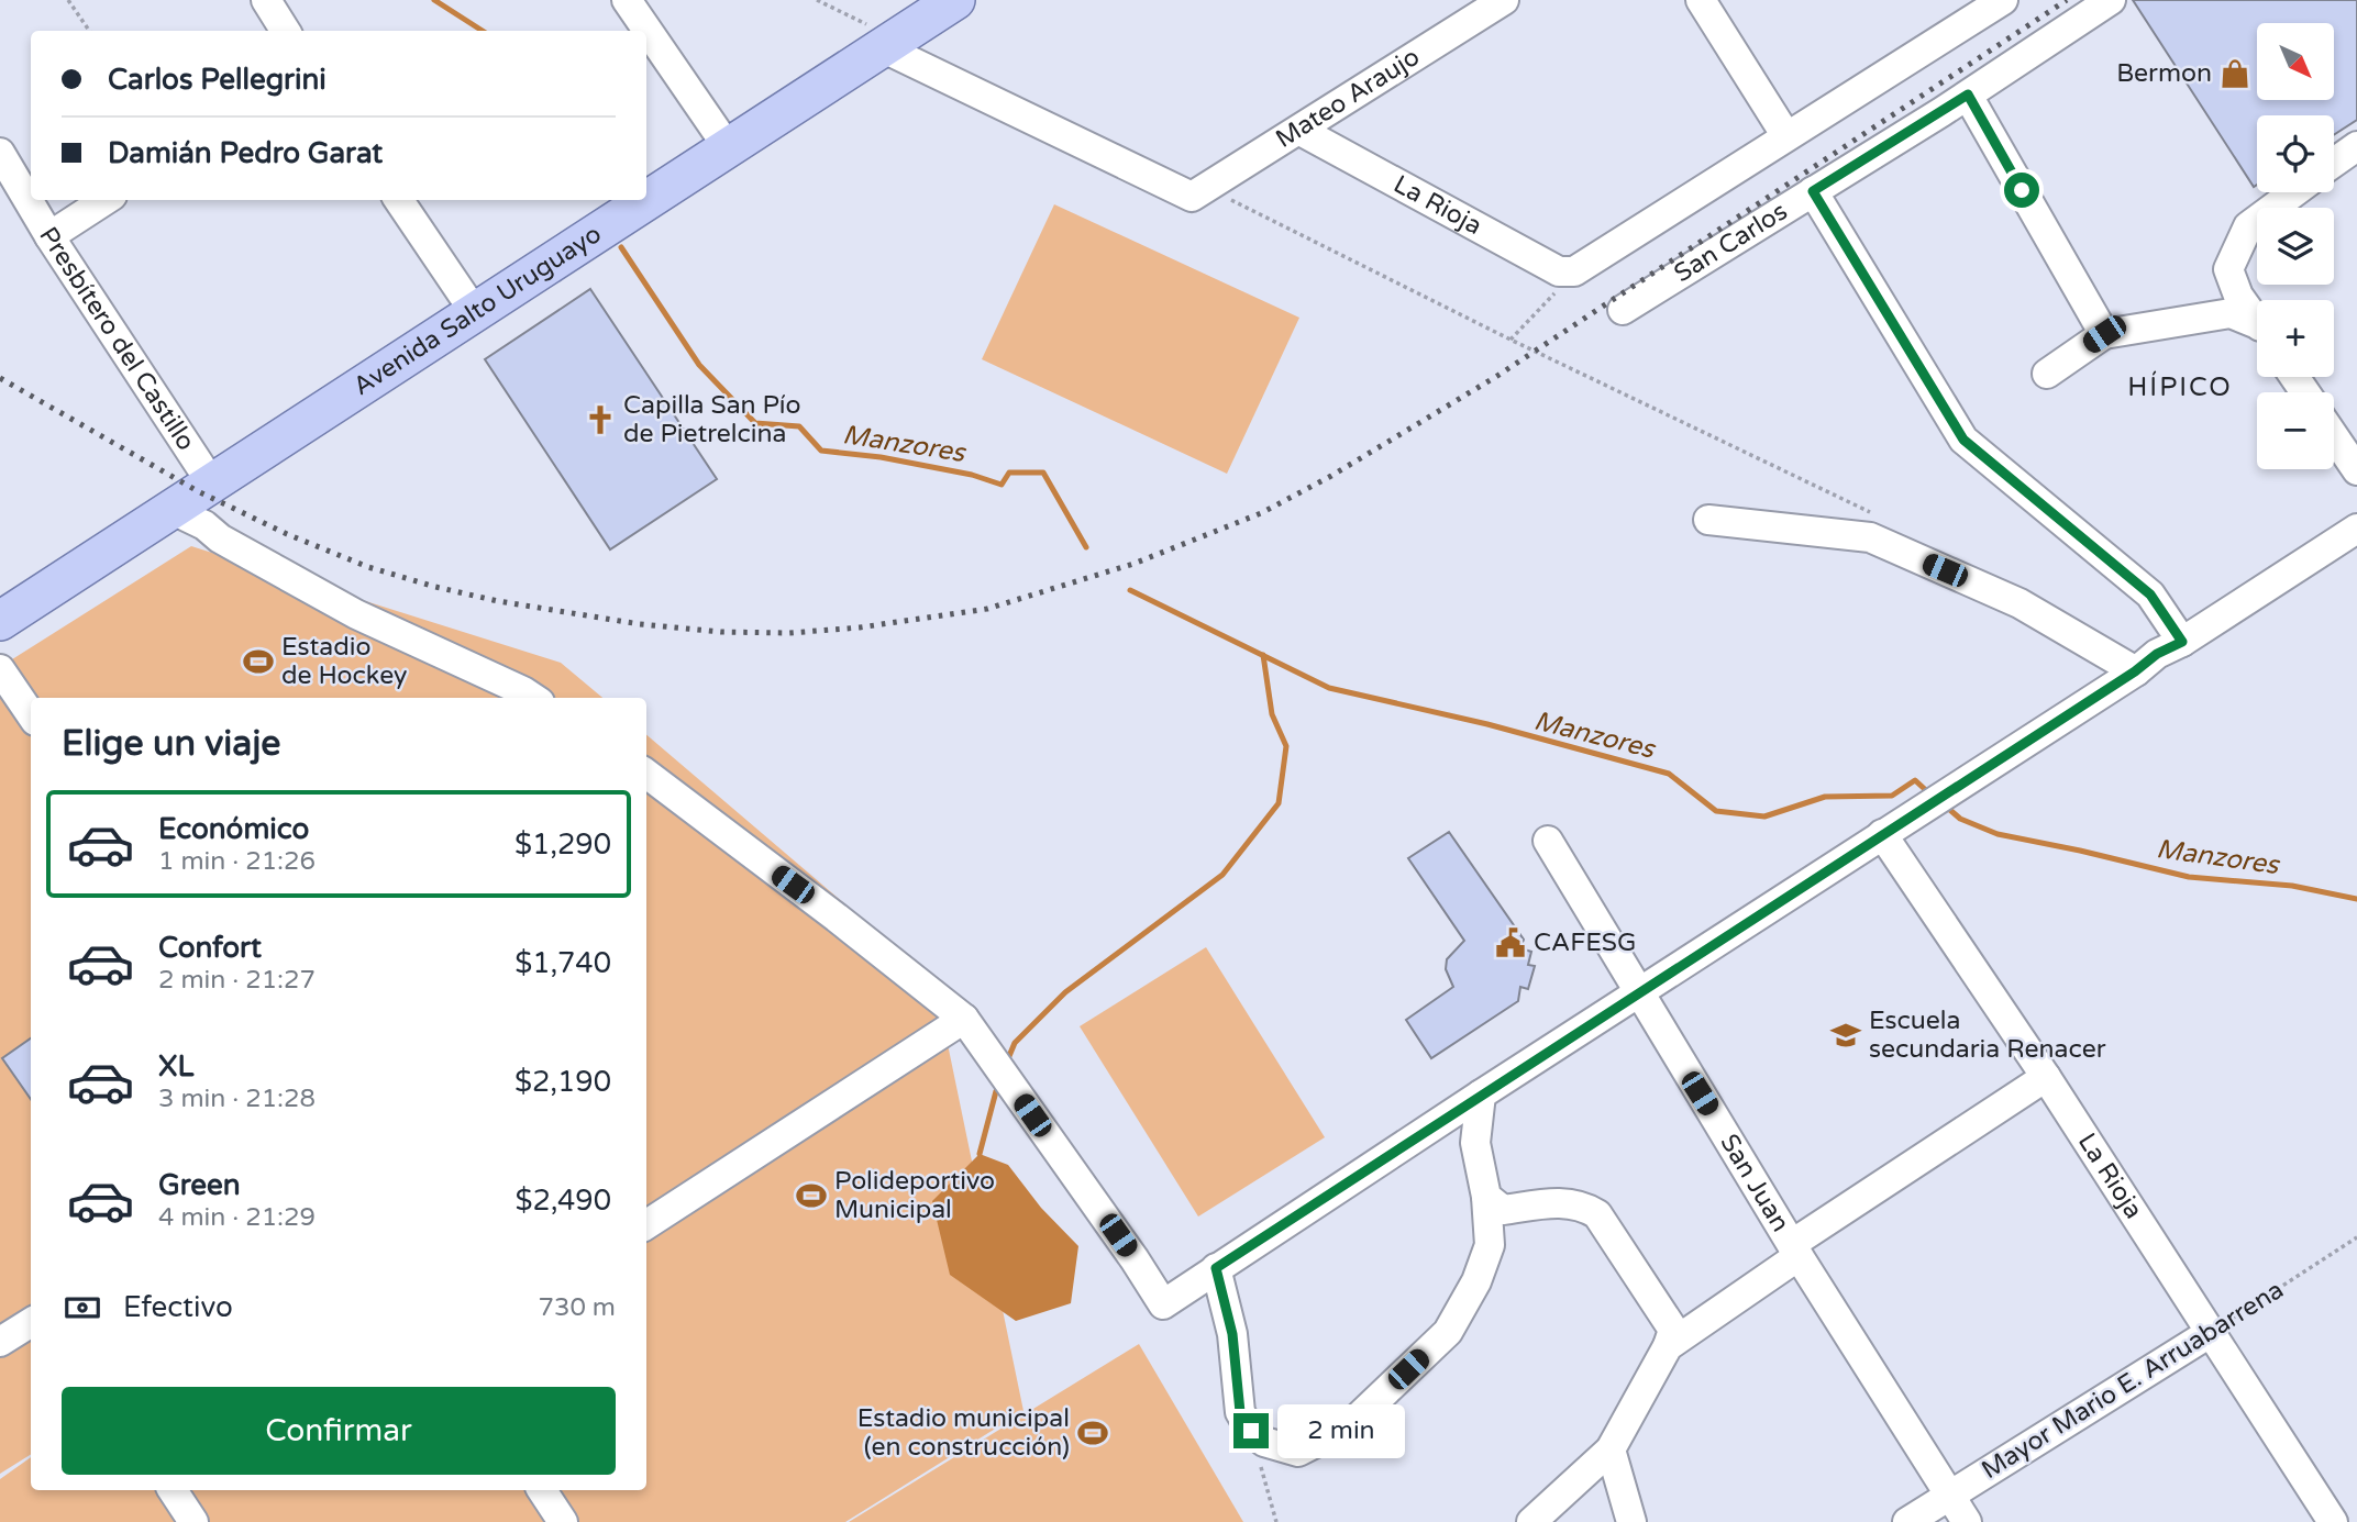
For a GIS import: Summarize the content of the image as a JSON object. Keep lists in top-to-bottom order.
{
  "streets": {
    "main road": ["Avenida Salto Uruguayo"],
    "street": [
      "Mateo Araujo",
      "La Rioja",
      "San Carlos",
      "Presbítero del Castillo",
      "San Juan",
      "Mayor Mario E. Arruabarrena"
    ]
  },
  "crossings": [
    ["Mateo Araujo", "La Rioja"],
    ["Mateo Araujo", "Avenida Salto Uruguayo"],
    ["La Rioja", "Mayor Mario E. Arruabarrena"],
    ["Avenida Salto Uruguayo", "Presbítero del Castillo"],
    ["San Juan", "Mayor Mario E. Arruabarrena"]
  ],
  "districts": ["HÍPICO"],
  "water": ["Manzores"],
  "places": {
    "shop": ["Bermon"],
    "church": ["Capilla San Pío de Pietrelcina"],
    "sports": ["Estadio de Hockey", "Polideportivo Municipal", "Estadio municipal (en construcción)"],
    "public building": ["CAFESG"],
    "school or university": ["Escuela secundaria Renacer"]
  },
  "north": "bottom right",
  "page": {
    "map_buttons": ["+", "−"],
    "banner": ["Carlos Pellegrini", "Damián Pedro Garat"],
    "heading": "Elige un viaje",
    "list": [
      {
        "name": "Económico",
        "note": "1 min · 21:26",
        "value": "$1,290"
      },
      {
        "name": "Confort",
        "note": "2 min · 21:27",
        "value": "$1,740"
      },
      {
        "name": "XL",
        "note": "3 min · 21:28",
        "value": "$2,190"
      },
      {
        "name": "Green",
        "note": "4 min · 21:29",
        "value": "$2,490"
      }
    ],
    "pay": ["Efectivo", "730 m"],
    "buttons": "Confirmar",
    "bubble": "2 min"
  }
}
